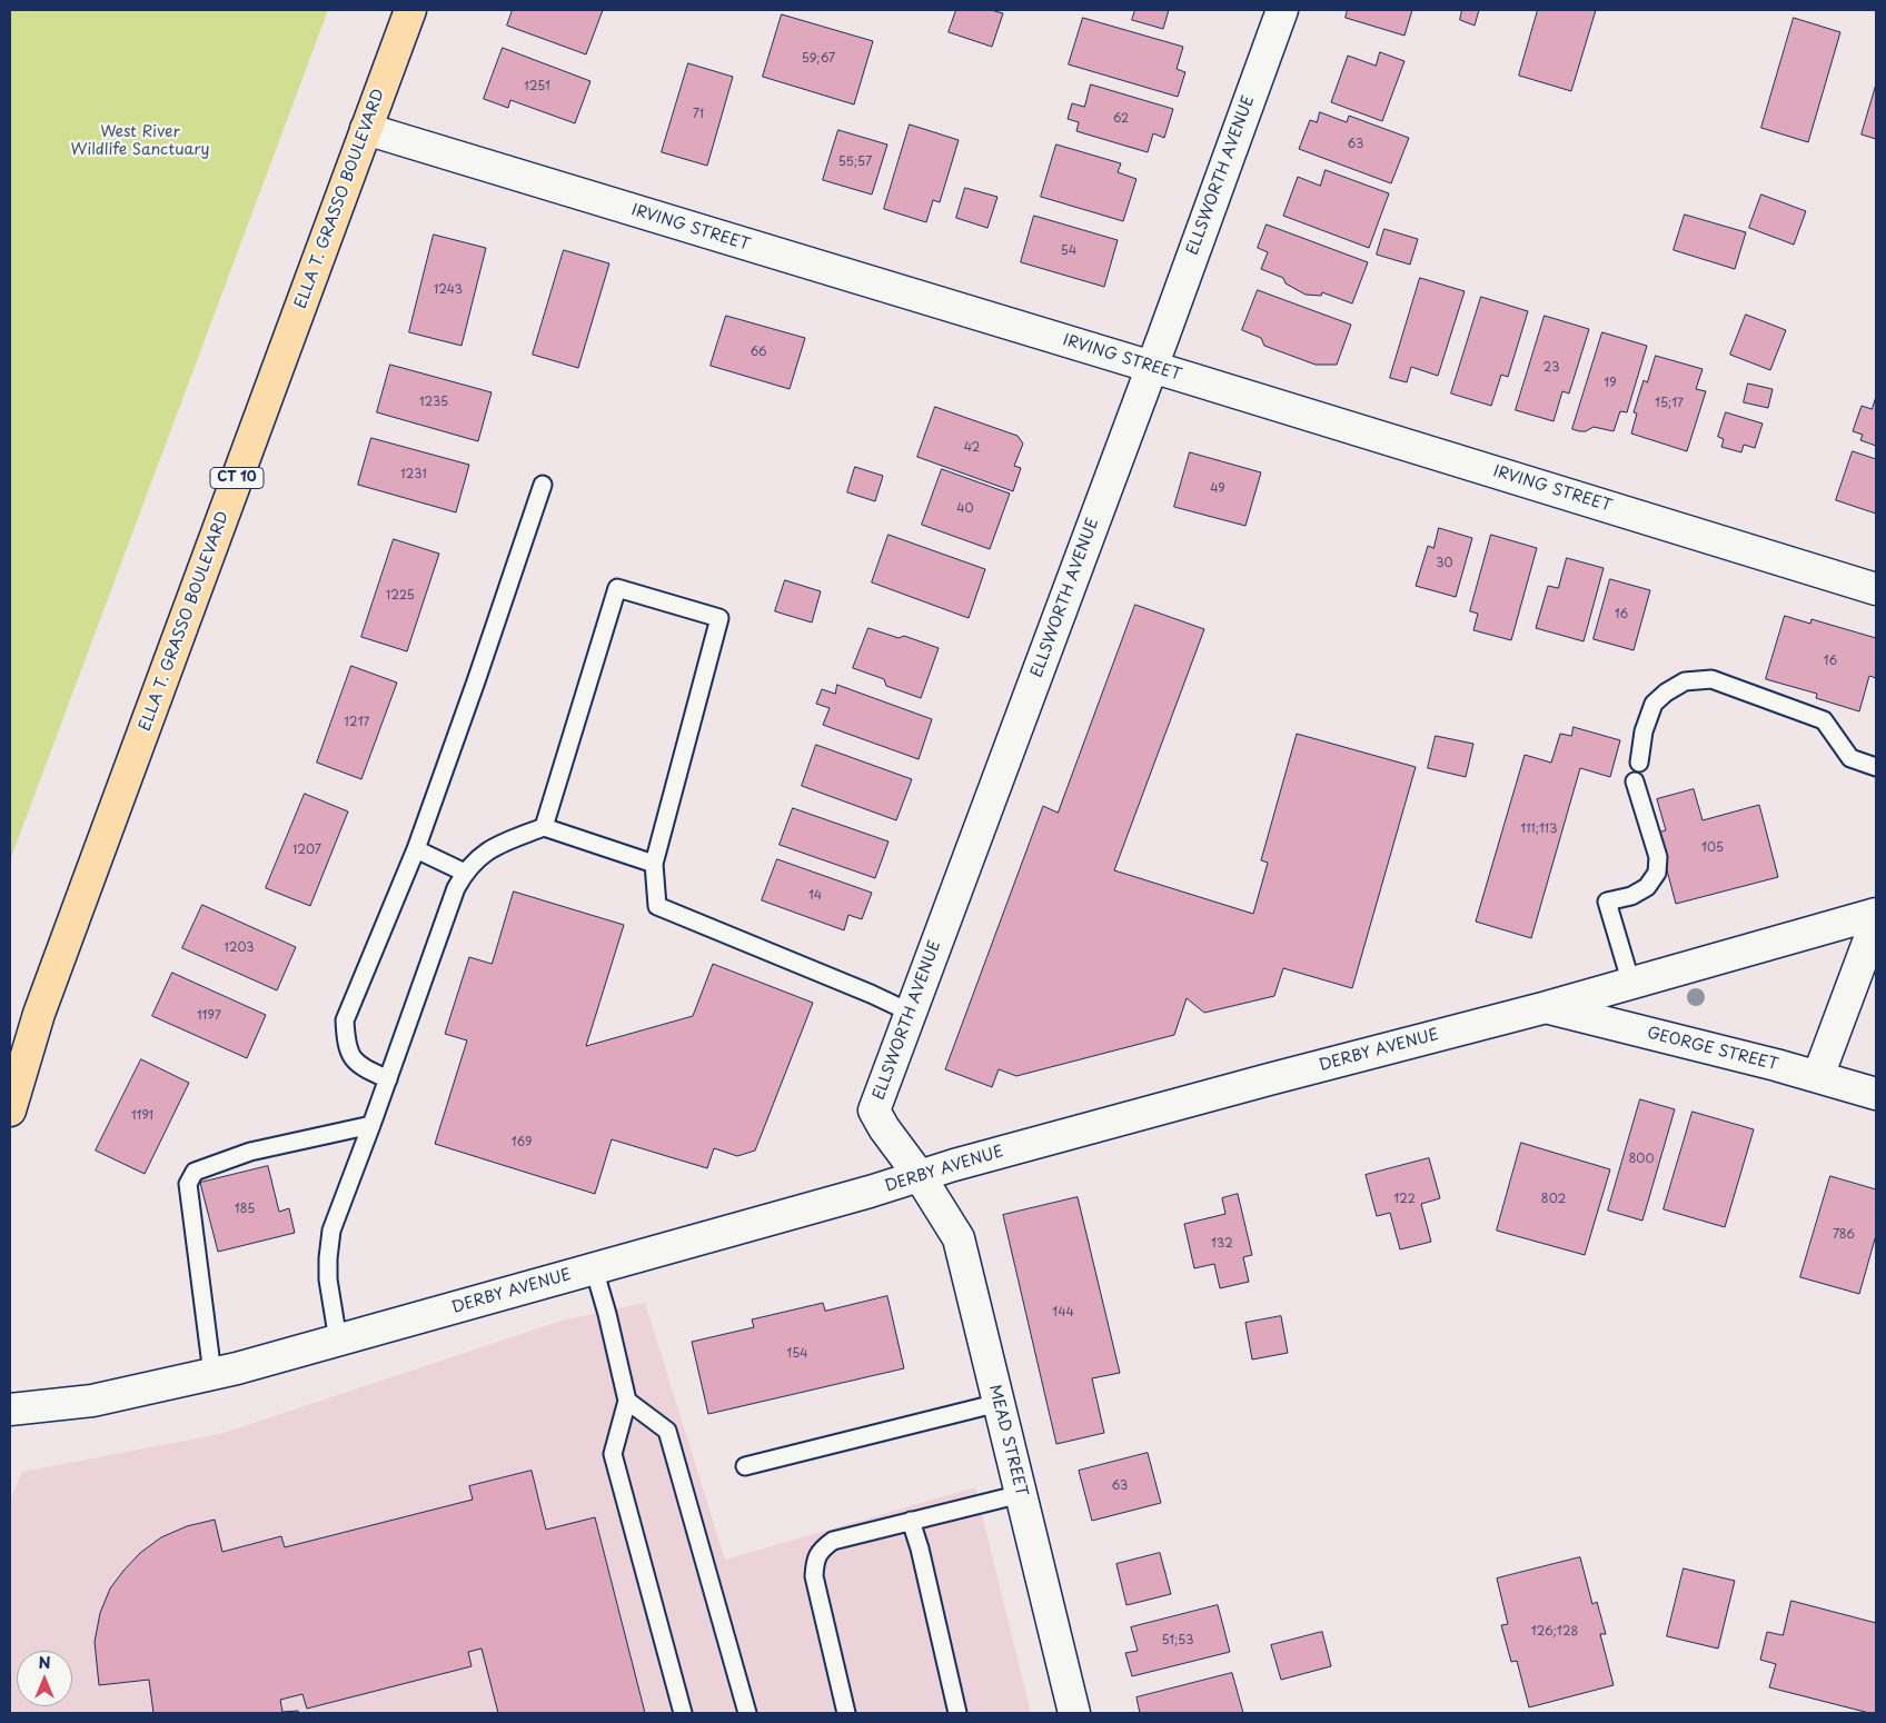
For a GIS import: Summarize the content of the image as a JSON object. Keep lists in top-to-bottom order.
{
  "streets": {
    "main road": ["ELLA T. GRASSO BOULEVARD", "CT 10"],
    "street": [
      "ELLSWORTH AVENUE",
      "IRVING STREET",
      "GEORGE STREET",
      "DERBY AVENUE",
      "MEAD STREET"
    ]
  },
  "crossings": [
    ["ELLSWORTH AVENUE", "IRVING STREET"],
    ["ELLSWORTH AVENUE", "DERBY AVENUE"],
    ["ELLSWORTH AVENUE", "MEAD STREET"],
    ["ELLA T. GRASSO BOULEVARD", "IRVING STREET"],
    ["GEORGE STREET", "DERBY AVENUE"],
    ["DERBY AVENUE", "MEAD STREET"]
  ],
  "parks": ["West River Wildlife Sanctuary"],
  "house_numbers": [
    "59;67",
    "1251",
    "71",
    "62",
    "63",
    "55;57",
    "54",
    "1243",
    "66",
    "23",
    "19",
    "1235",
    "15;17",
    "42",
    "1231",
    "49",
    "40",
    "30",
    "1225",
    "16",
    "16",
    "1217",
    "111;113",
    "105",
    "1207",
    "14",
    "1203",
    "1197",
    "1191",
    "169",
    "800",
    "122",
    "802",
    "185",
    "786",
    "132",
    "144",
    "154",
    "63",
    "126;128",
    "51;53"
  ],
  "north": "top"
}
